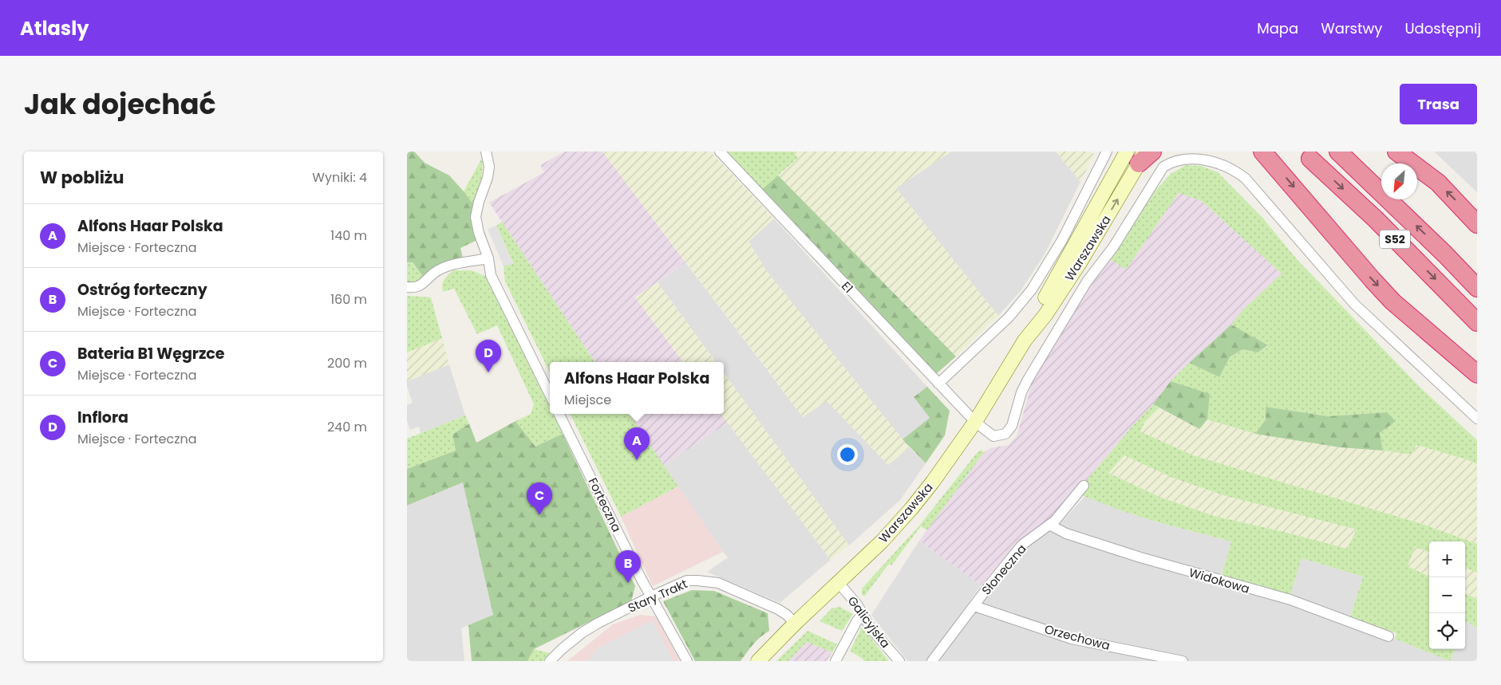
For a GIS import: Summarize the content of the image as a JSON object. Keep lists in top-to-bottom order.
{
  "streets": {
    "highway": ["S52"],
    "main road": ["Warszawska"],
    "street": [
      "E1",
      "Forteczna",
      "Słoneczna",
      "Widokowa",
      "Stary Trakt",
      "Galicyjska",
      "Orzechowa"
    ]
  },
  "crossings": [
    ["Warszawska", "E1"],
    ["Warszawska", "Stary Trakt"],
    ["Warszawska", "Galicyjska"],
    ["Forteczna", "Stary Trakt"],
    ["Słoneczna", "Widokowa"],
    ["Słoneczna", "Orzechowa"]
  ],
  "north": "bottom left",
  "page": {
    "header": "Atlasly",
    "nav": ["Mapa", "Warstwy", "Udostępnij"],
    "title": "Jak dojechać",
    "buttons": "Trasa",
    "heading": ["W pobliżu", "Wyniki: 4"],
    "list": [
      {
        "mark": "A",
        "name": "Alfons Haar Polska",
        "note": "Miejsce · Forteczna",
        "value": "140 m"
      },
      {
        "mark": "B",
        "name": "Ostróg forteczny",
        "note": "Miejsce · Forteczna",
        "value": "160 m"
      },
      {
        "mark": "C",
        "name": "Bateria B1 Węgrzce",
        "note": "Miejsce · Forteczna",
        "value": "200 m"
      },
      {
        "mark": "D",
        "name": "Inflora",
        "note": "Miejsce · Forteczna",
        "value": "240 m"
      }
    ],
    "pins": [
      "D",
      "A",
      "C",
      "B"
    ],
    "popup": ["Alfons Haar Polska", "Miejsce"],
    "map_buttons": ["+", "−"]
  }
}
